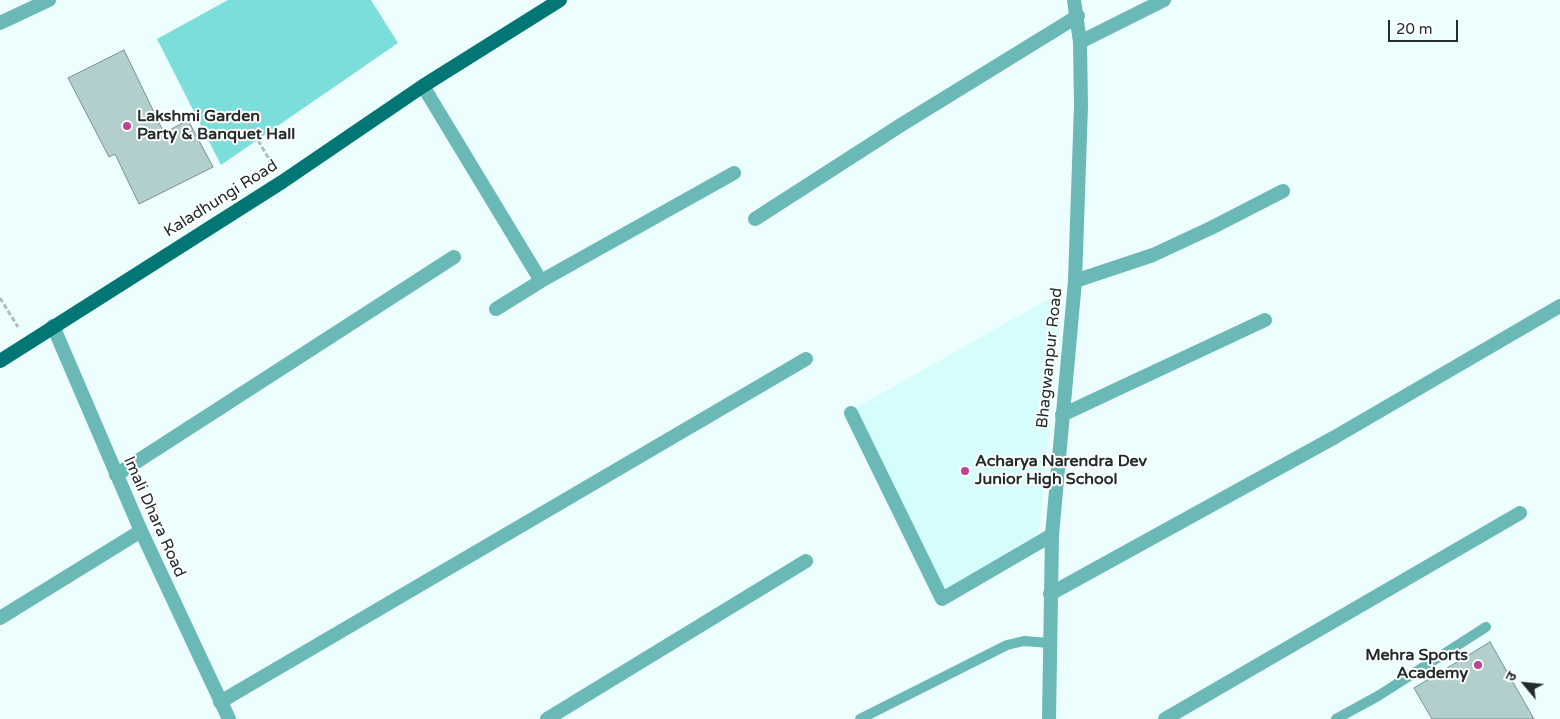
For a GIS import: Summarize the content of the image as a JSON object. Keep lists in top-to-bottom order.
{
  "streets": {
    "main road": ["Kaladhungi Road"],
    "street": ["Bhagwanpur Road", "Imali Dhara Road"]
  },
  "crossings": [
    ["Kaladhungi Road", "Imali Dhara Road"]
  ],
  "places": ["Lakshmi Garden Party & Banquet Hall", "Acharya Narendra Dev Junior High School", "Mehra Sports Academy"],
  "scale_bar": "20 m",
  "north": "top left"
}
